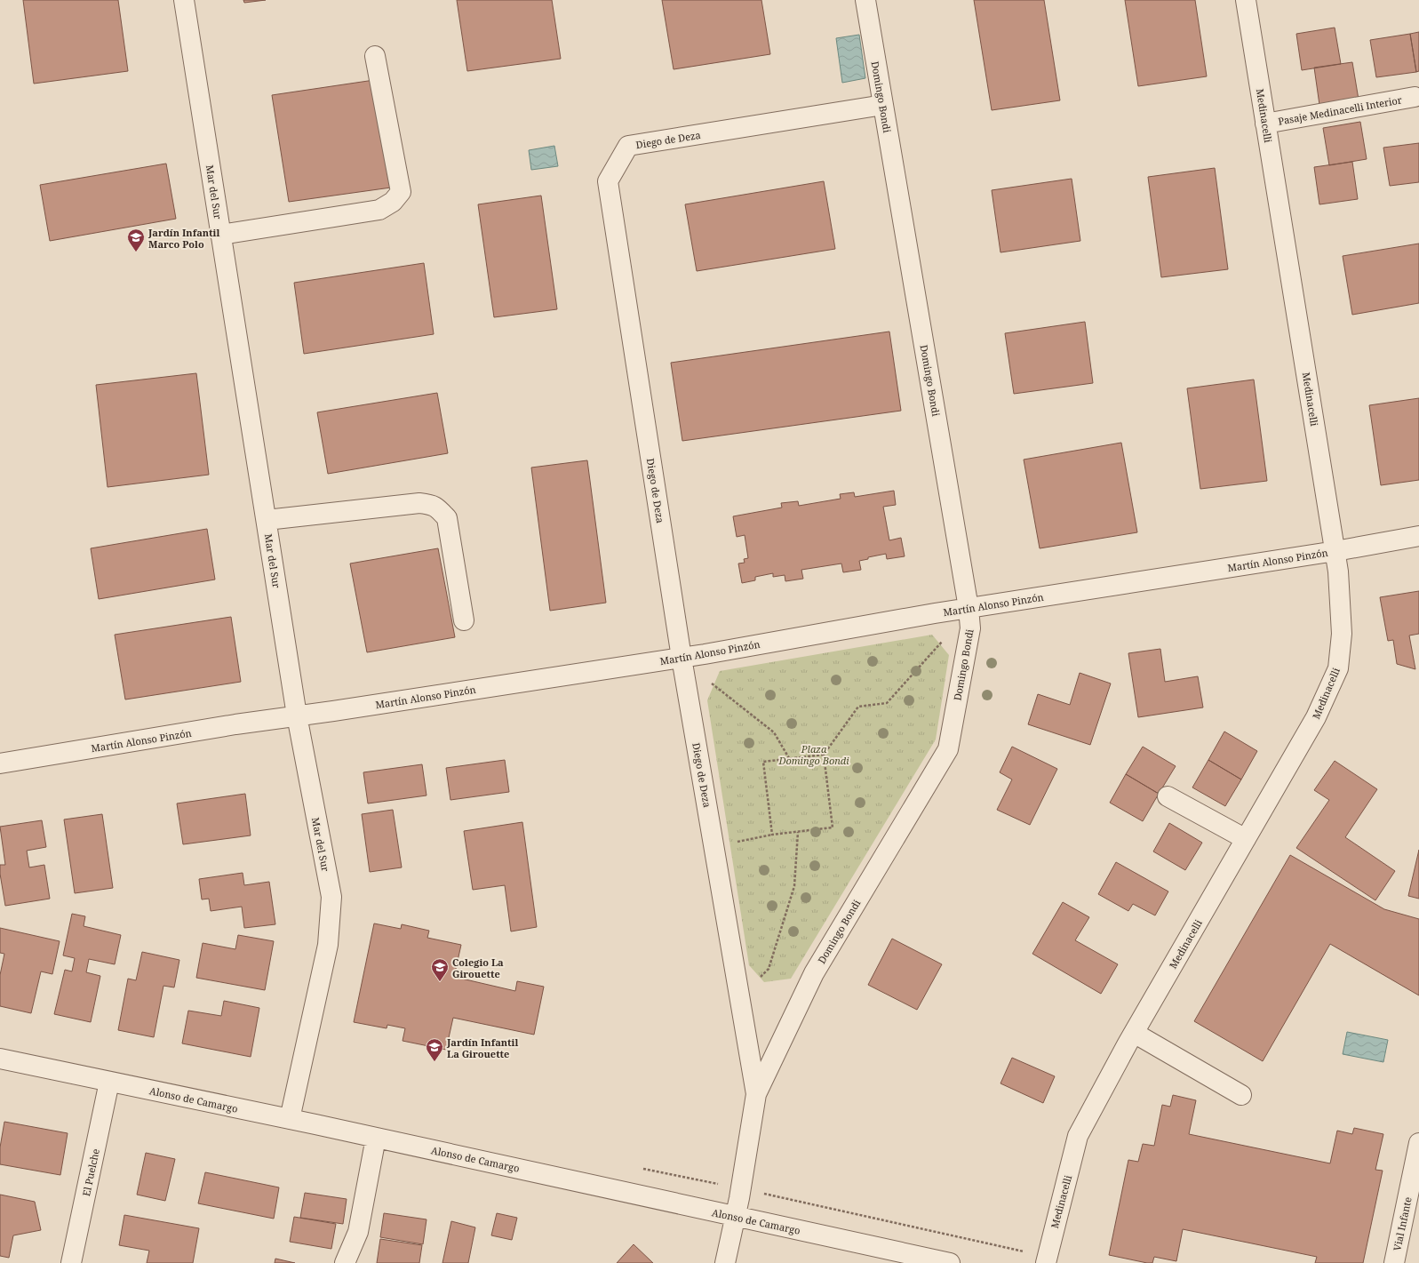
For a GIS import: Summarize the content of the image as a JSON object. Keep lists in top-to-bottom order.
{
  "streets": {
    "street": [
      "Domingo Bondi",
      "Pasaje Medinacelli Interior",
      "Medinacelli",
      "Diego de Deza",
      "Mar del Sur",
      "Martín Alonso Pinzón",
      "Alonso de Camargo",
      "El Puelche",
      "Vial Infante"
    ]
  },
  "crossings": [
    ["Domingo Bondi", "Diego de Deza"],
    ["Domingo Bondi", "Martín Alonso Pinzón"],
    ["Domingo Bondi", "Alonso de Camargo"],
    ["Pasaje Medinacelli Interior", "Medinacelli"],
    ["Medinacelli", "Martín Alonso Pinzón"],
    ["Diego de Deza", "Martín Alonso Pinzón"],
    ["Mar del Sur", "Martín Alonso Pinzón"],
    ["Mar del Sur", "Alonso de Camargo"],
    ["Alonso de Camargo", "El Puelche"]
  ],
  "parks": ["Plaza Domingo Bondi"],
  "places": {
    "school or university": ["Jardín Infantil Marco Polo", "Colegio La Girouette", "Jardín Infantil La Girouette"]
  }
}
